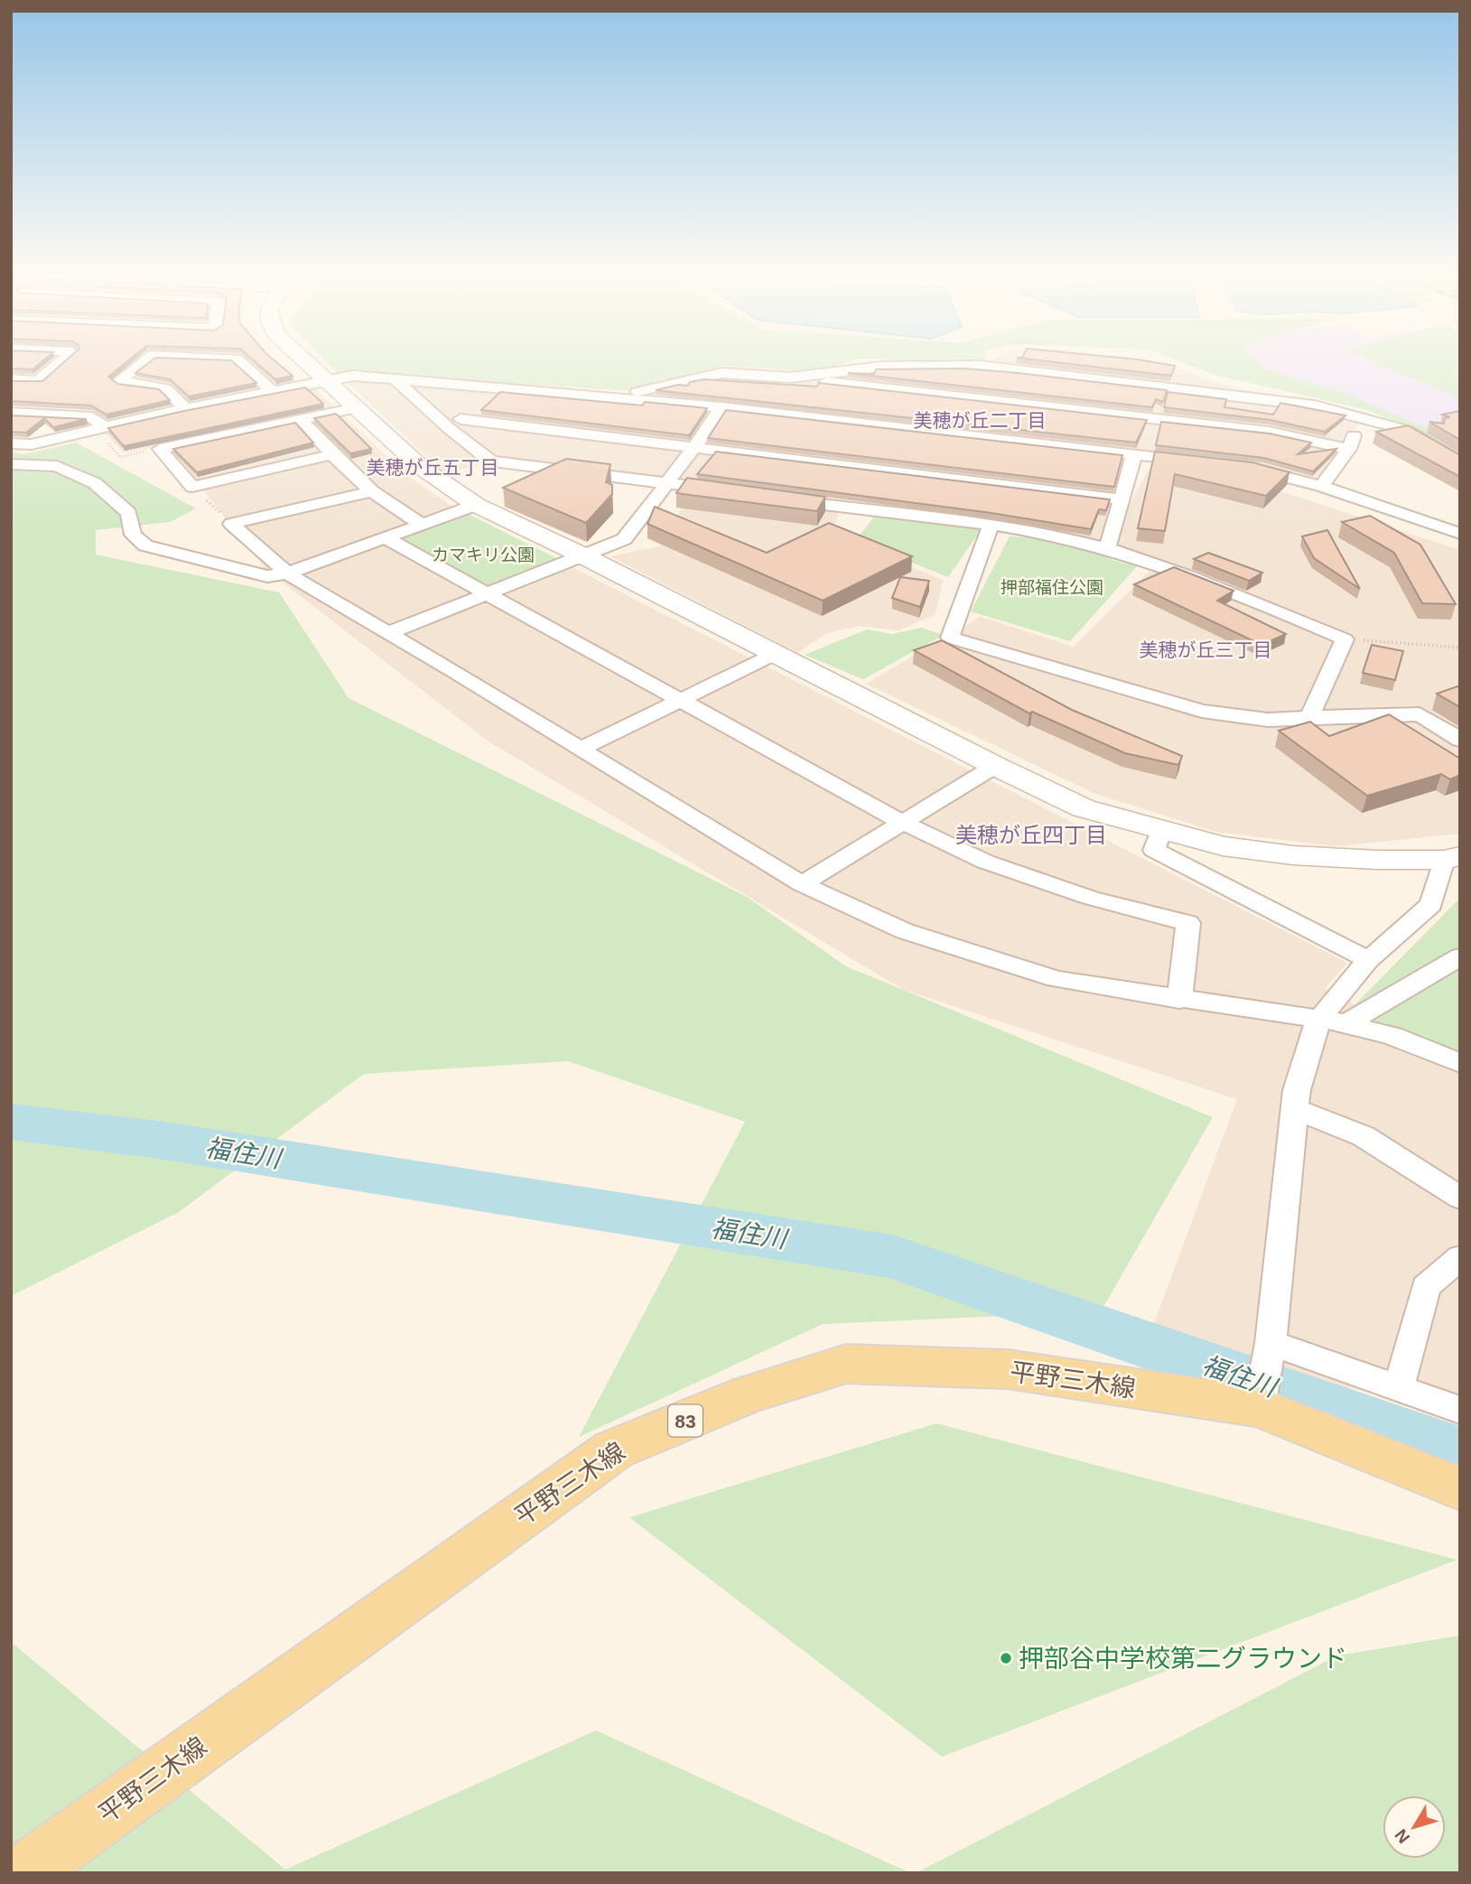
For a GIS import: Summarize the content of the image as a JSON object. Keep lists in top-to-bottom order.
{
  "streets": {
    "main road": ["平野三木線", "83"]
  },
  "districts": [
    "美穂が丘二丁目",
    "美穂が丘五丁目",
    "美穂が丘三丁目",
    "美穂が丘四丁目"
  ],
  "water": ["福住川"],
  "parks": ["カマキリ公園", "押部福住公園"],
  "places": ["押部谷中学校第二グラウンド"],
  "north": "bottom left"
}
